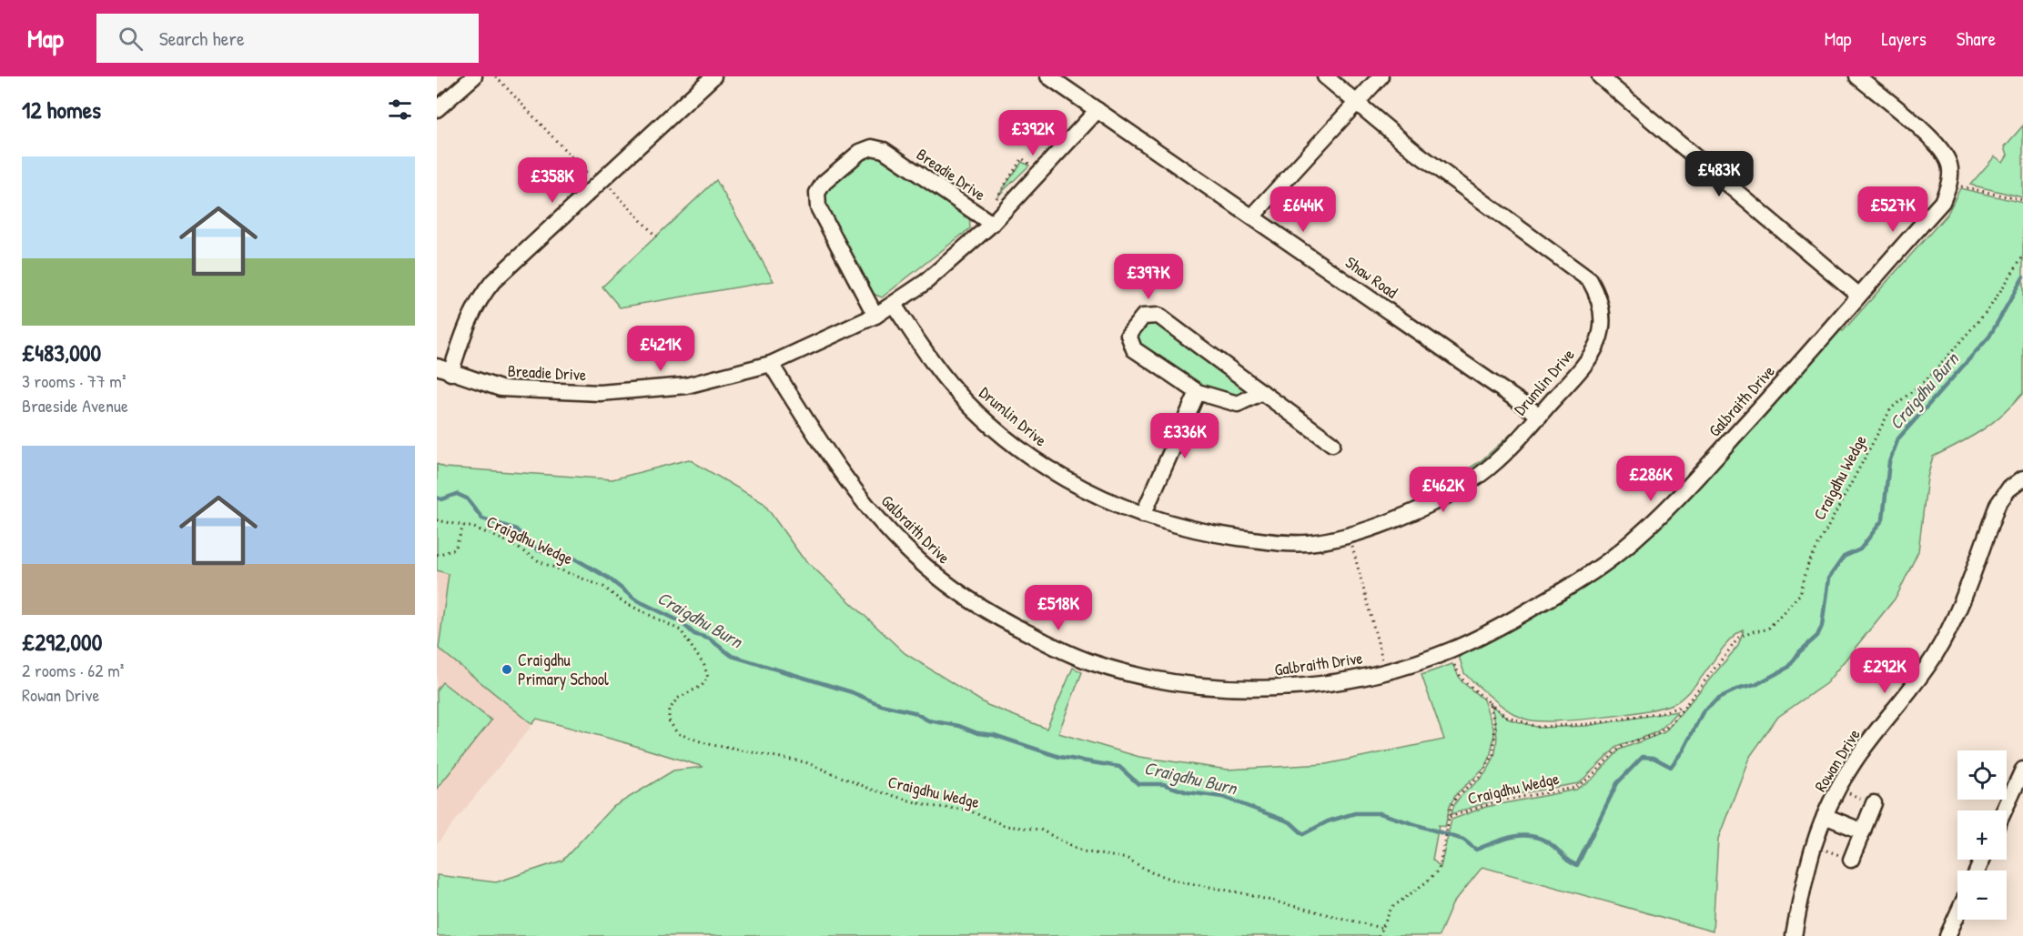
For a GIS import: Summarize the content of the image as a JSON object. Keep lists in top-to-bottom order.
{
  "streets": {
    "street": [
      "Breadie Drive",
      "Shaw Road",
      "Drumlin Drive",
      "Galbraith Drive",
      "Rowan Drive"
    ],
    "path": ["Craigdhu Wedge"]
  },
  "crossings": [
    ["Breadie Drive", "Shaw Road"],
    ["Breadie Drive", "Drumlin Drive"],
    ["Breadie Drive", "Galbraith Drive"],
    ["Shaw Road", "Drumlin Drive"],
    ["Galbraith Drive", "Craigdhu Wedge"]
  ],
  "water": ["Craigdhu Burn"],
  "places": ["Craigdhu Primary School"],
  "page": {
    "header": "Map",
    "search": "Search here",
    "nav": ["Map", "Layers", "Share"],
    "heading": "12 homes",
    "price": [
      "£392K",
      "£483K",
      "£358K",
      "£644K",
      "£527K",
      "£397K",
      "£421K",
      "£336K",
      "£286K",
      "£462K",
      "£518K",
      "£292K"
    ],
    "list": [
      {
        "name": "£483,000",
        "note": "3 rooms · 77 m² · Braeside Avenue"
      },
      {
        "name": "£292,000",
        "note": "2 rooms · 62 m² · Rowan Drive"
      }
    ],
    "map_buttons": ["+", "−"]
  }
}
